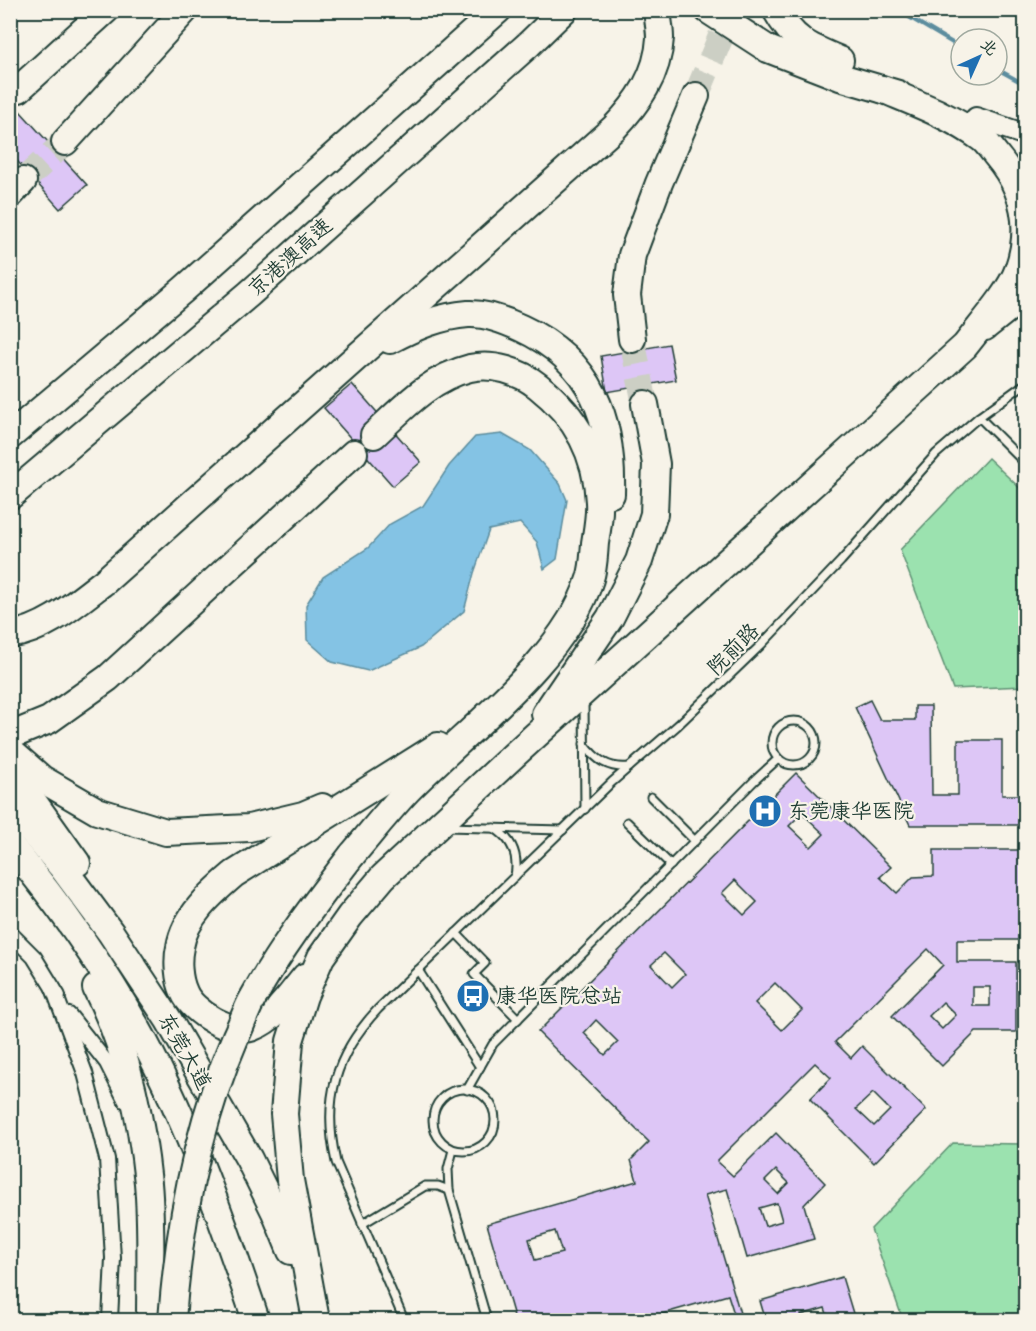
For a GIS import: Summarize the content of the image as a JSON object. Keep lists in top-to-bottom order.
{
  "streets": {
    "highway": ["京港澳高速", "东莞大道"],
    "lane": ["院前路"]
  },
  "places": {
    "hospital": ["东莞康华医院"],
    "bus stop": ["康华医院总站"]
  },
  "north": "top right"
}
